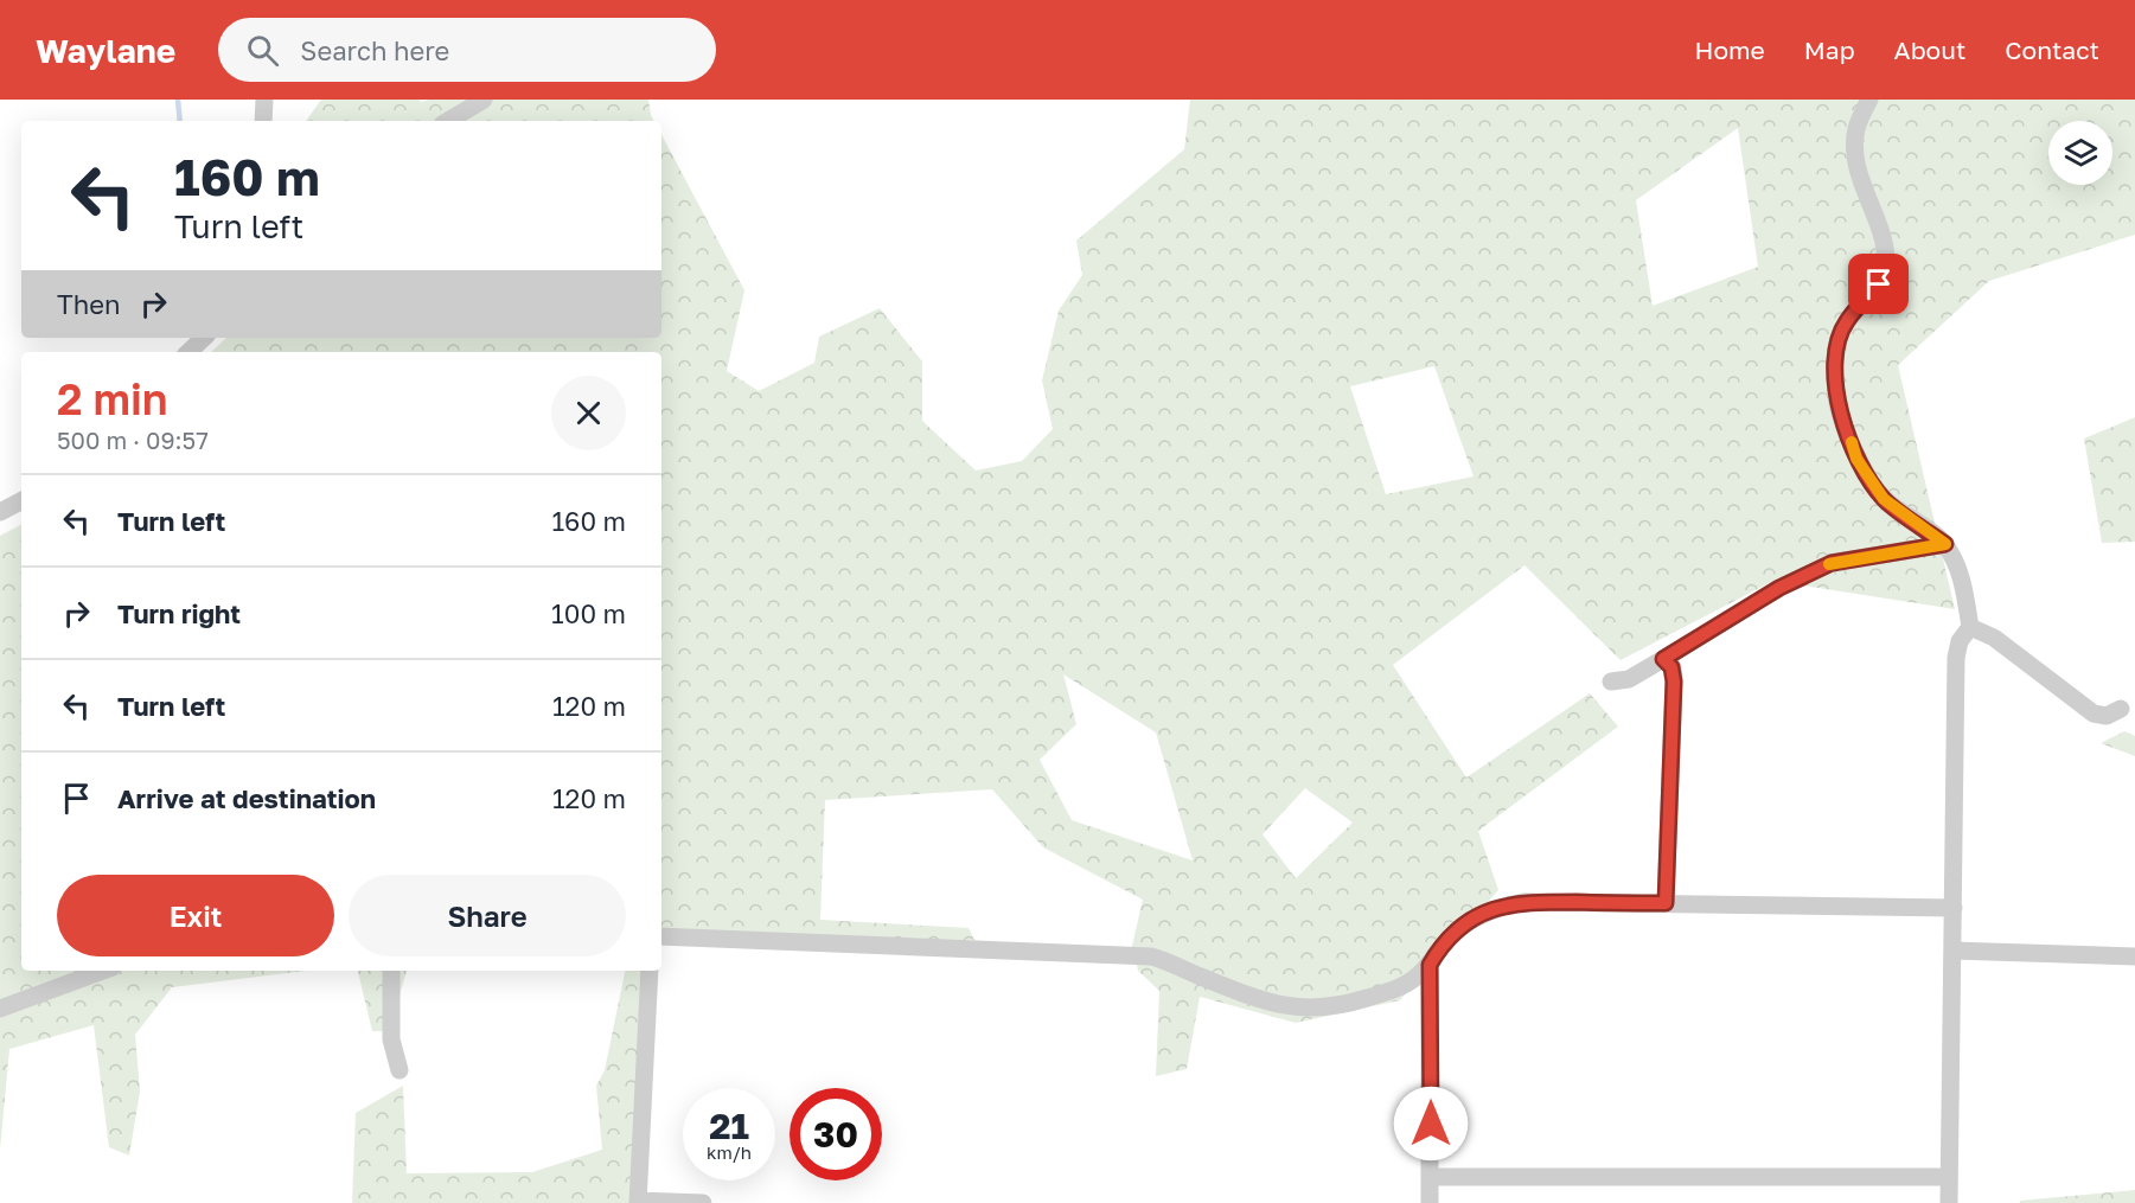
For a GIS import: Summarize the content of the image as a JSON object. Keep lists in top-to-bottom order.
{
  "page": {
    "header": "Waylane",
    "search": "Search here",
    "nav": [
      "Home",
      "Map",
      "About",
      "Contact"
    ],
    "turn": ["160 m", "Turn left"],
    "then": "Then",
    "heading": ["2 min", "500 m · 09:57"],
    "list": [
      {
        "name": "Turn left",
        "value": "160 m"
      },
      {
        "name": "Turn right",
        "value": "100 m"
      },
      {
        "name": "Turn left",
        "value": "120 m"
      },
      {
        "name": "Arrive at destination",
        "value": "120 m"
      }
    ],
    "buttons": ["Exit", "Share"],
    "speed": "21 km/h",
    "limit": "30"
  }
}
